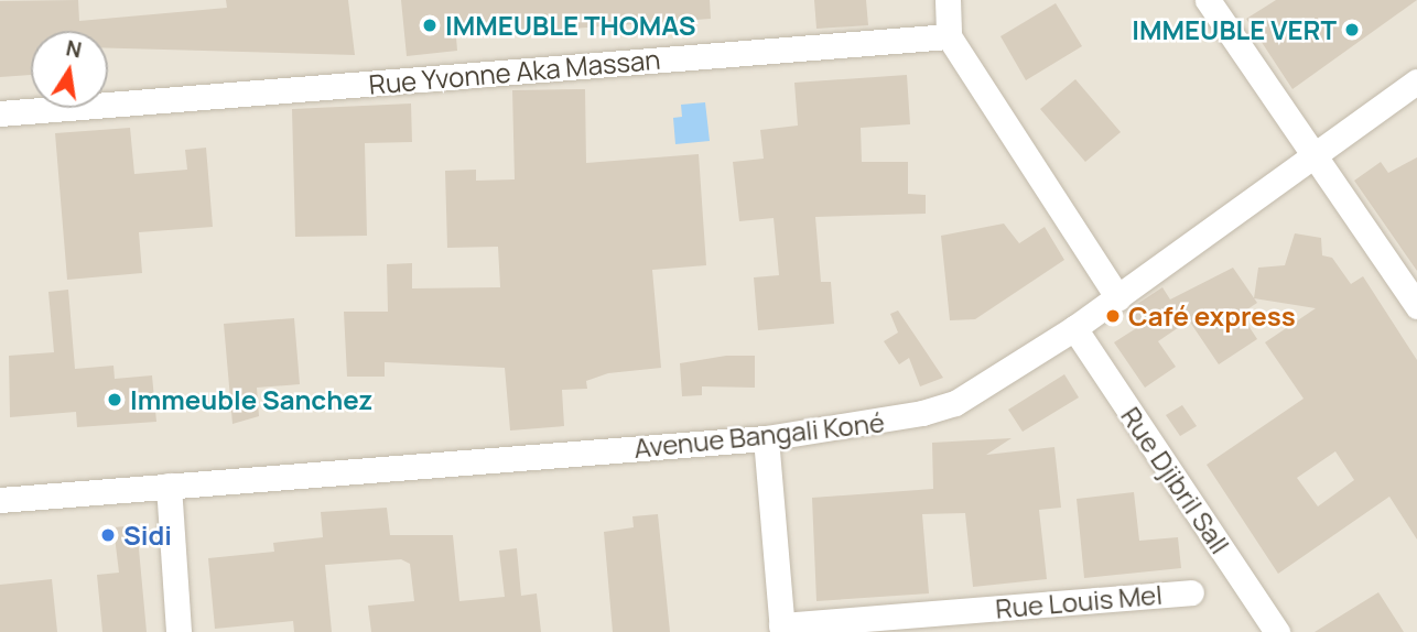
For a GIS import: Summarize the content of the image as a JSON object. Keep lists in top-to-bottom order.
{
  "streets": {
    "street": [
      "Rue Yvonne Aka Massan",
      "Avenue Bangali Koné",
      "Rue Djibril Sall",
      "Rue Louis Mel"
    ]
  },
  "crossings": [
    ["Avenue Bangali Koné", "Rue Djibril Sall"]
  ],
  "places": [
    "IMMEUBLE THOMAS",
    "IMMEUBLE VERT",
    "Café express",
    "Immeuble Sanchez",
    "Sidi"
  ],
  "north": "top"
}
